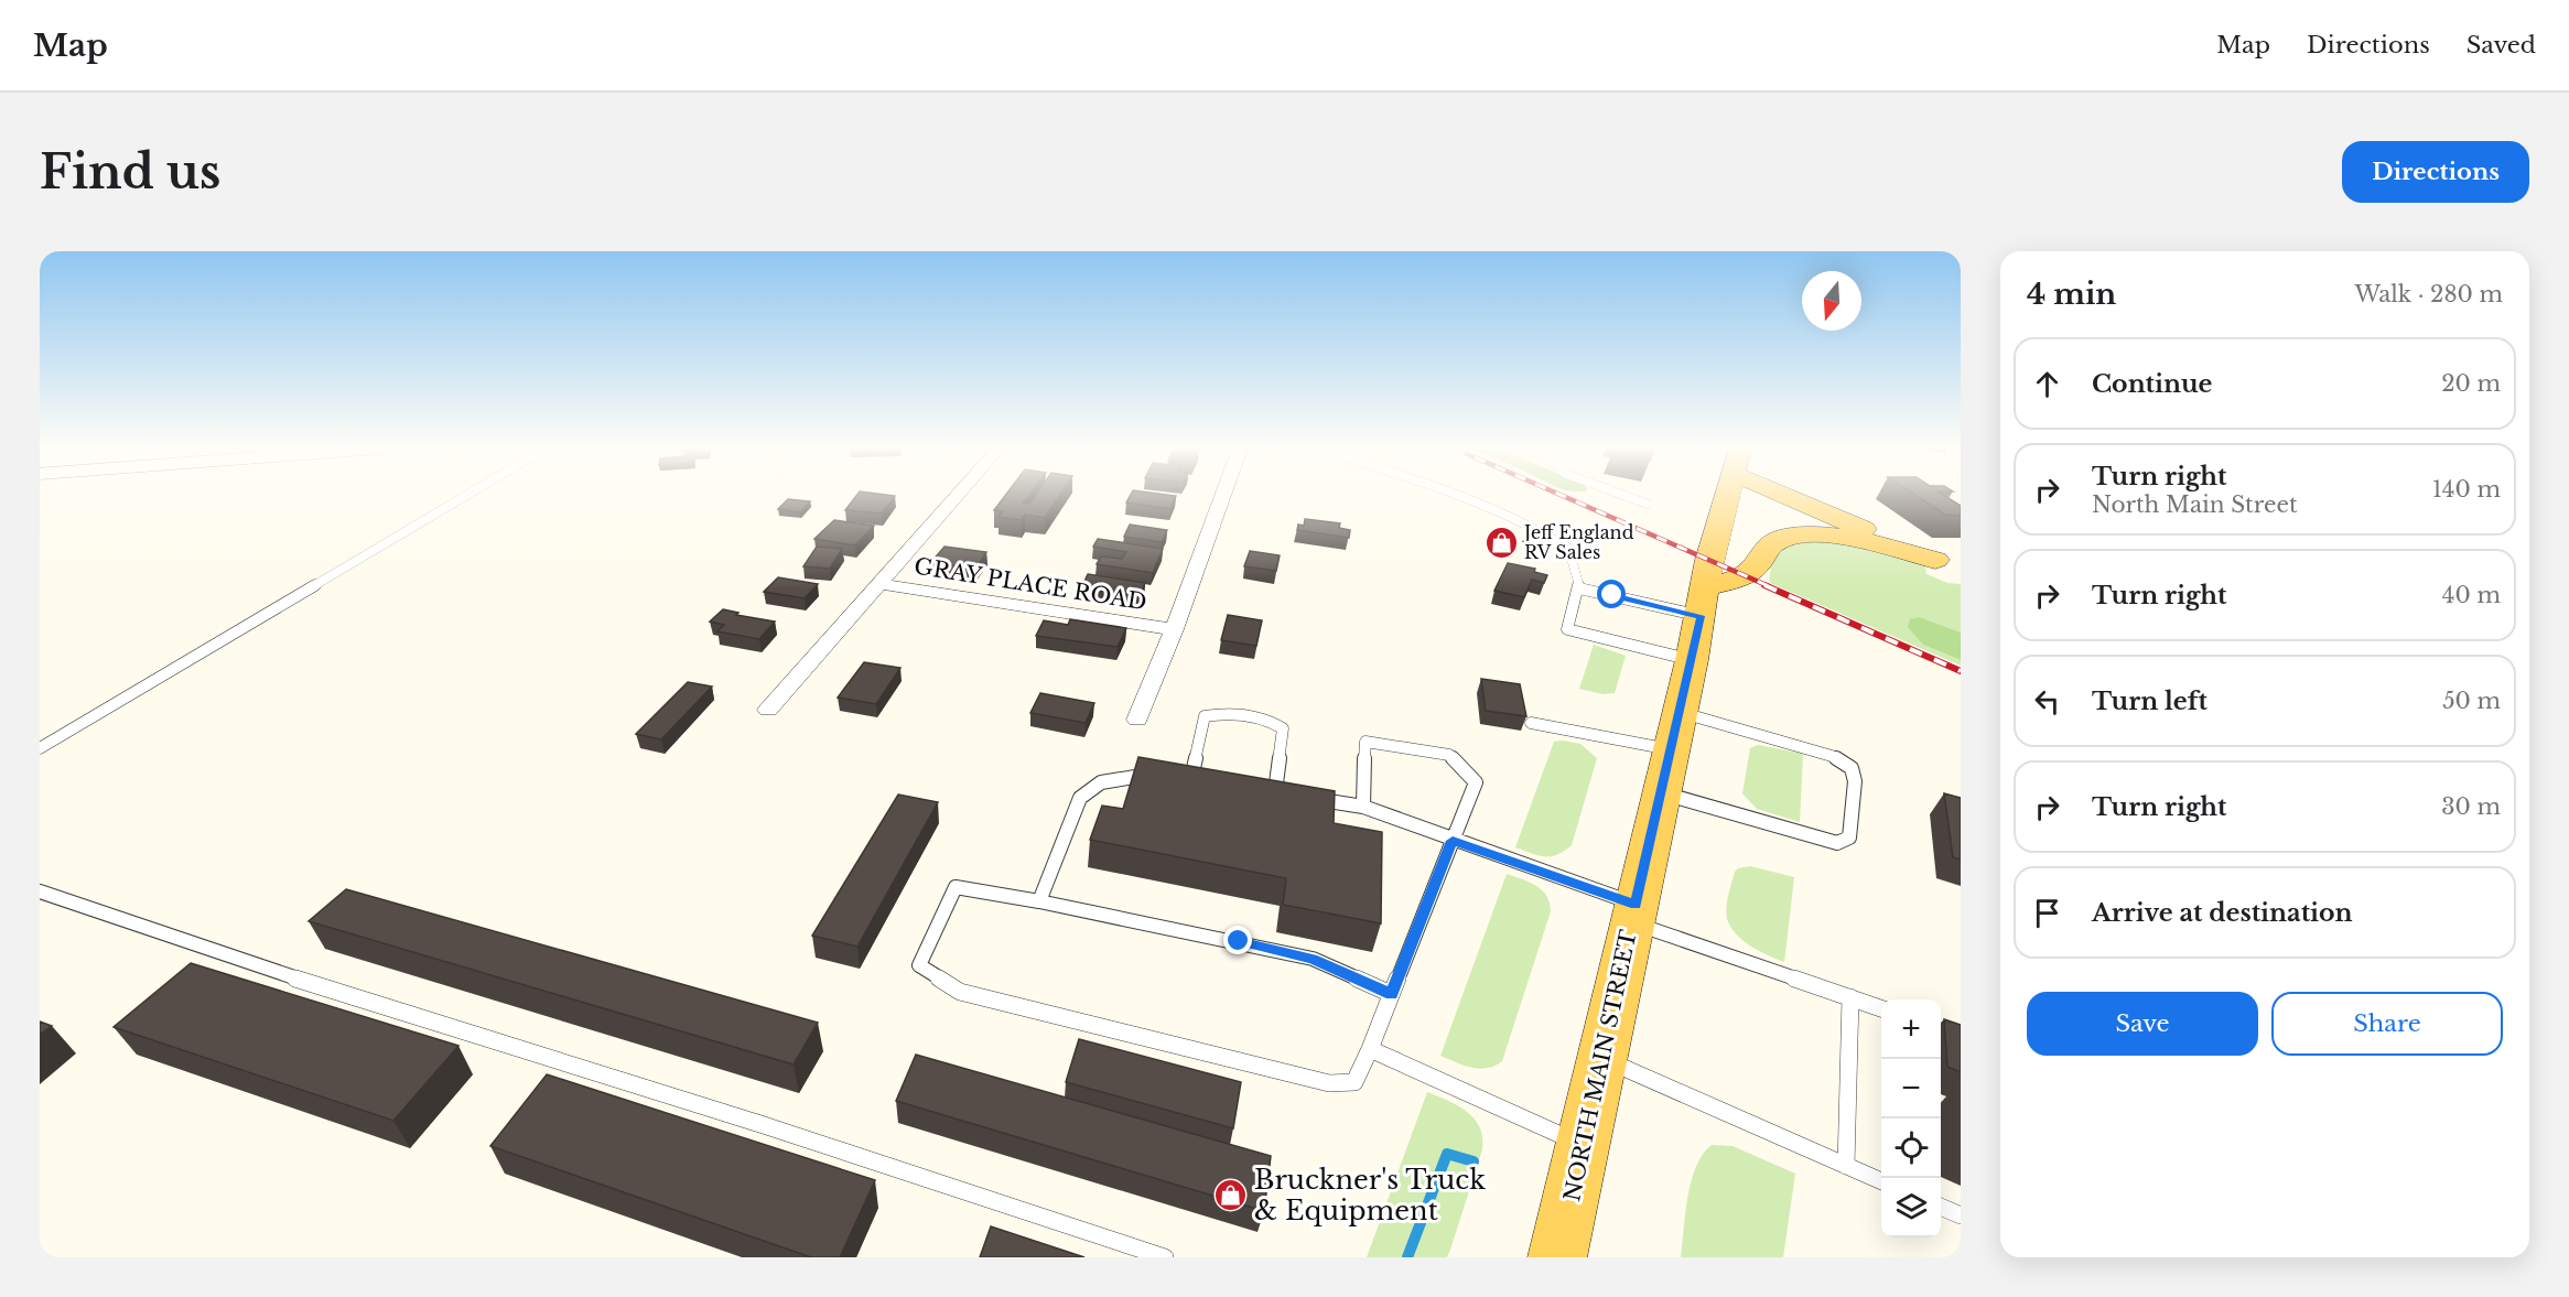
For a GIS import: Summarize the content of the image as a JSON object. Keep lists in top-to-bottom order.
{
  "streets": {
    "main road": ["NORTH MAIN STREET"],
    "street": ["GRAY PLACE ROAD"]
  },
  "places": {
    "shop": ["Jeff England RV Sales", "Bruckner's Truck & Equipment"]
  },
  "north": "bottom",
  "page": {
    "header": "Map",
    "nav": ["Map", "Directions", "Saved"],
    "buttons": [
      "Directions",
      ["Save", "Share"]
    ],
    "title": "Find us",
    "heading": ["4 min", "Walk · 280 m"],
    "list": [
      ["Continue", "20 m"],
      ["Turn right", "North Main Street", "140 m"],
      ["Turn right", "40 m"],
      ["Turn left", "50 m"],
      ["Turn right", "30 m"],
      "Arrive at destination"
    ],
    "map_buttons": ["+", "−"]
  }
}
